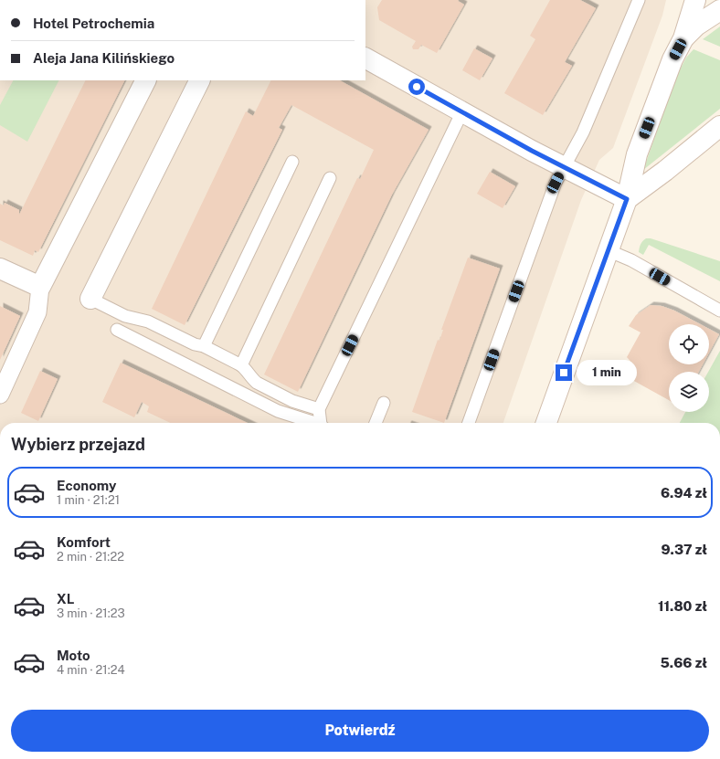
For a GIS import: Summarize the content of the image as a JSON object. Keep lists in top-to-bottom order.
{
  "page": {
    "banner": ["Hotel Petrochemia", "Aleja Jana Kilińskiego"],
    "bubble": "1 min",
    "heading": "Wybierz przejazd",
    "list": [
      {
        "name": "Economy",
        "note": "1 min · 21:21",
        "value": "6.94 zł"
      },
      {
        "name": "Komfort",
        "note": "2 min · 21:22",
        "value": "9.37 zł"
      },
      {
        "name": "XL",
        "note": "3 min · 21:23",
        "value": "11.80 zł"
      },
      {
        "name": "Moto",
        "note": "4 min · 21:24",
        "value": "5.66 zł"
      }
    ],
    "buttons": "Potwierdź"
  }
}
